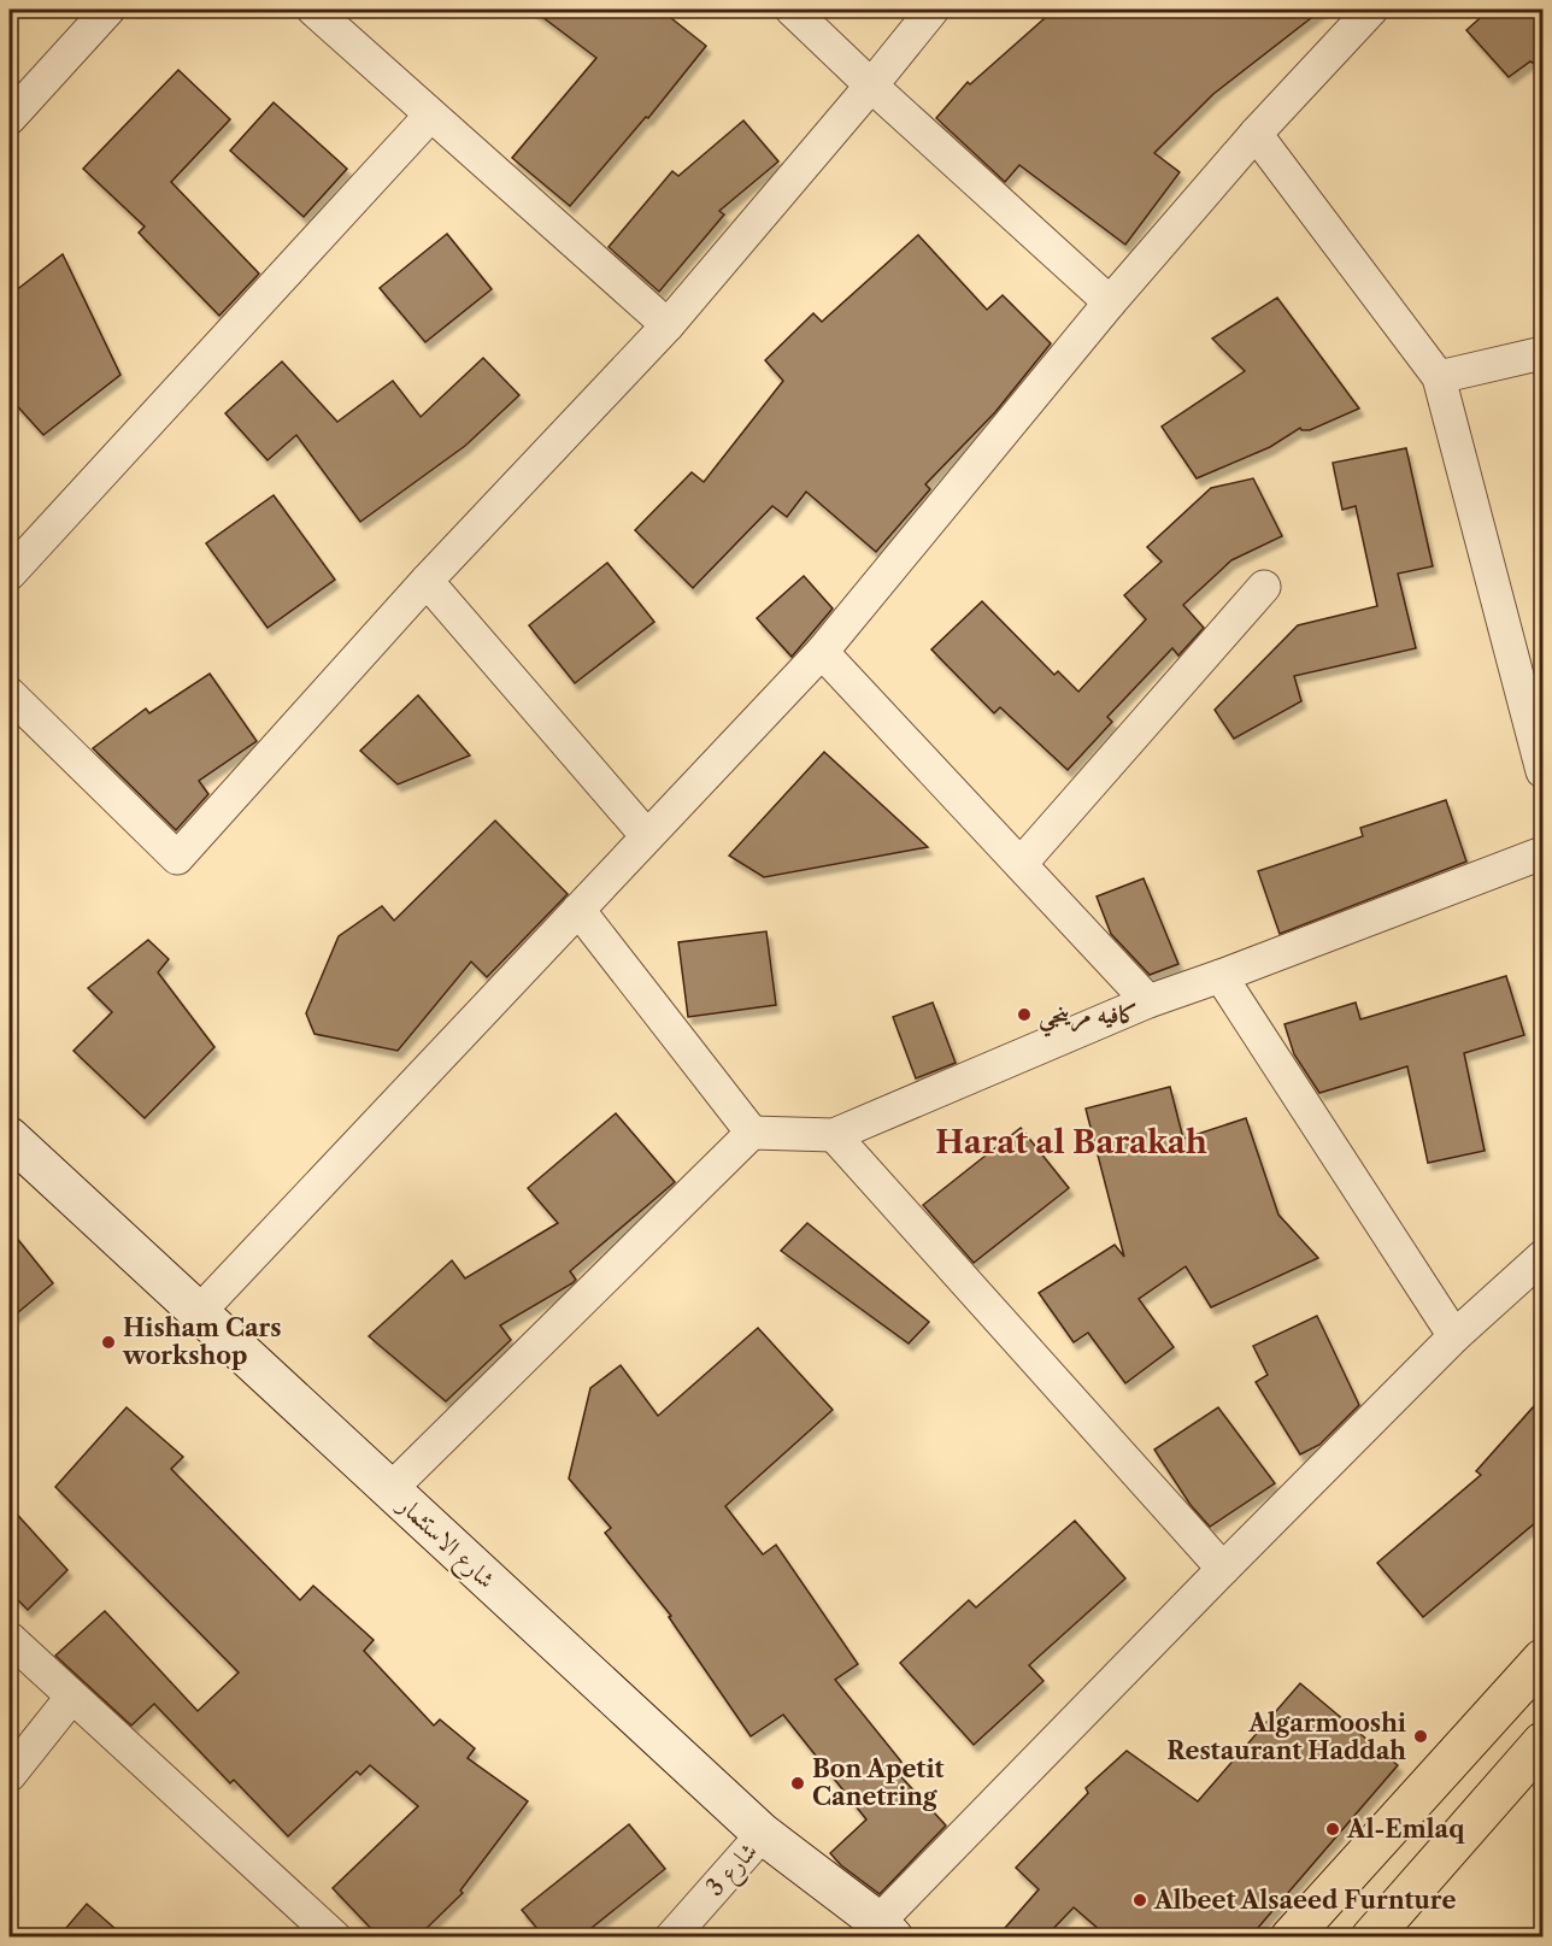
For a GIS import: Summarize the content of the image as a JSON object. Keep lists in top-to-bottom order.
{
  "streets": {
    "street": ["شارع الاستثمار", "شارع 3"]
  },
  "crossings": [
    ["شارع الاستثمار", "شارع 3"]
  ],
  "districts": ["Harat al Barakah"],
  "places": [
    "كافيه مرينجي",
    "Hisham Cars workshop",
    "Algarmooshi Restaurant Haddah",
    "Bon Apetit Canetring",
    "Al-Emlaq",
    "Albeet Alsaeed Furnture"
  ]
}
